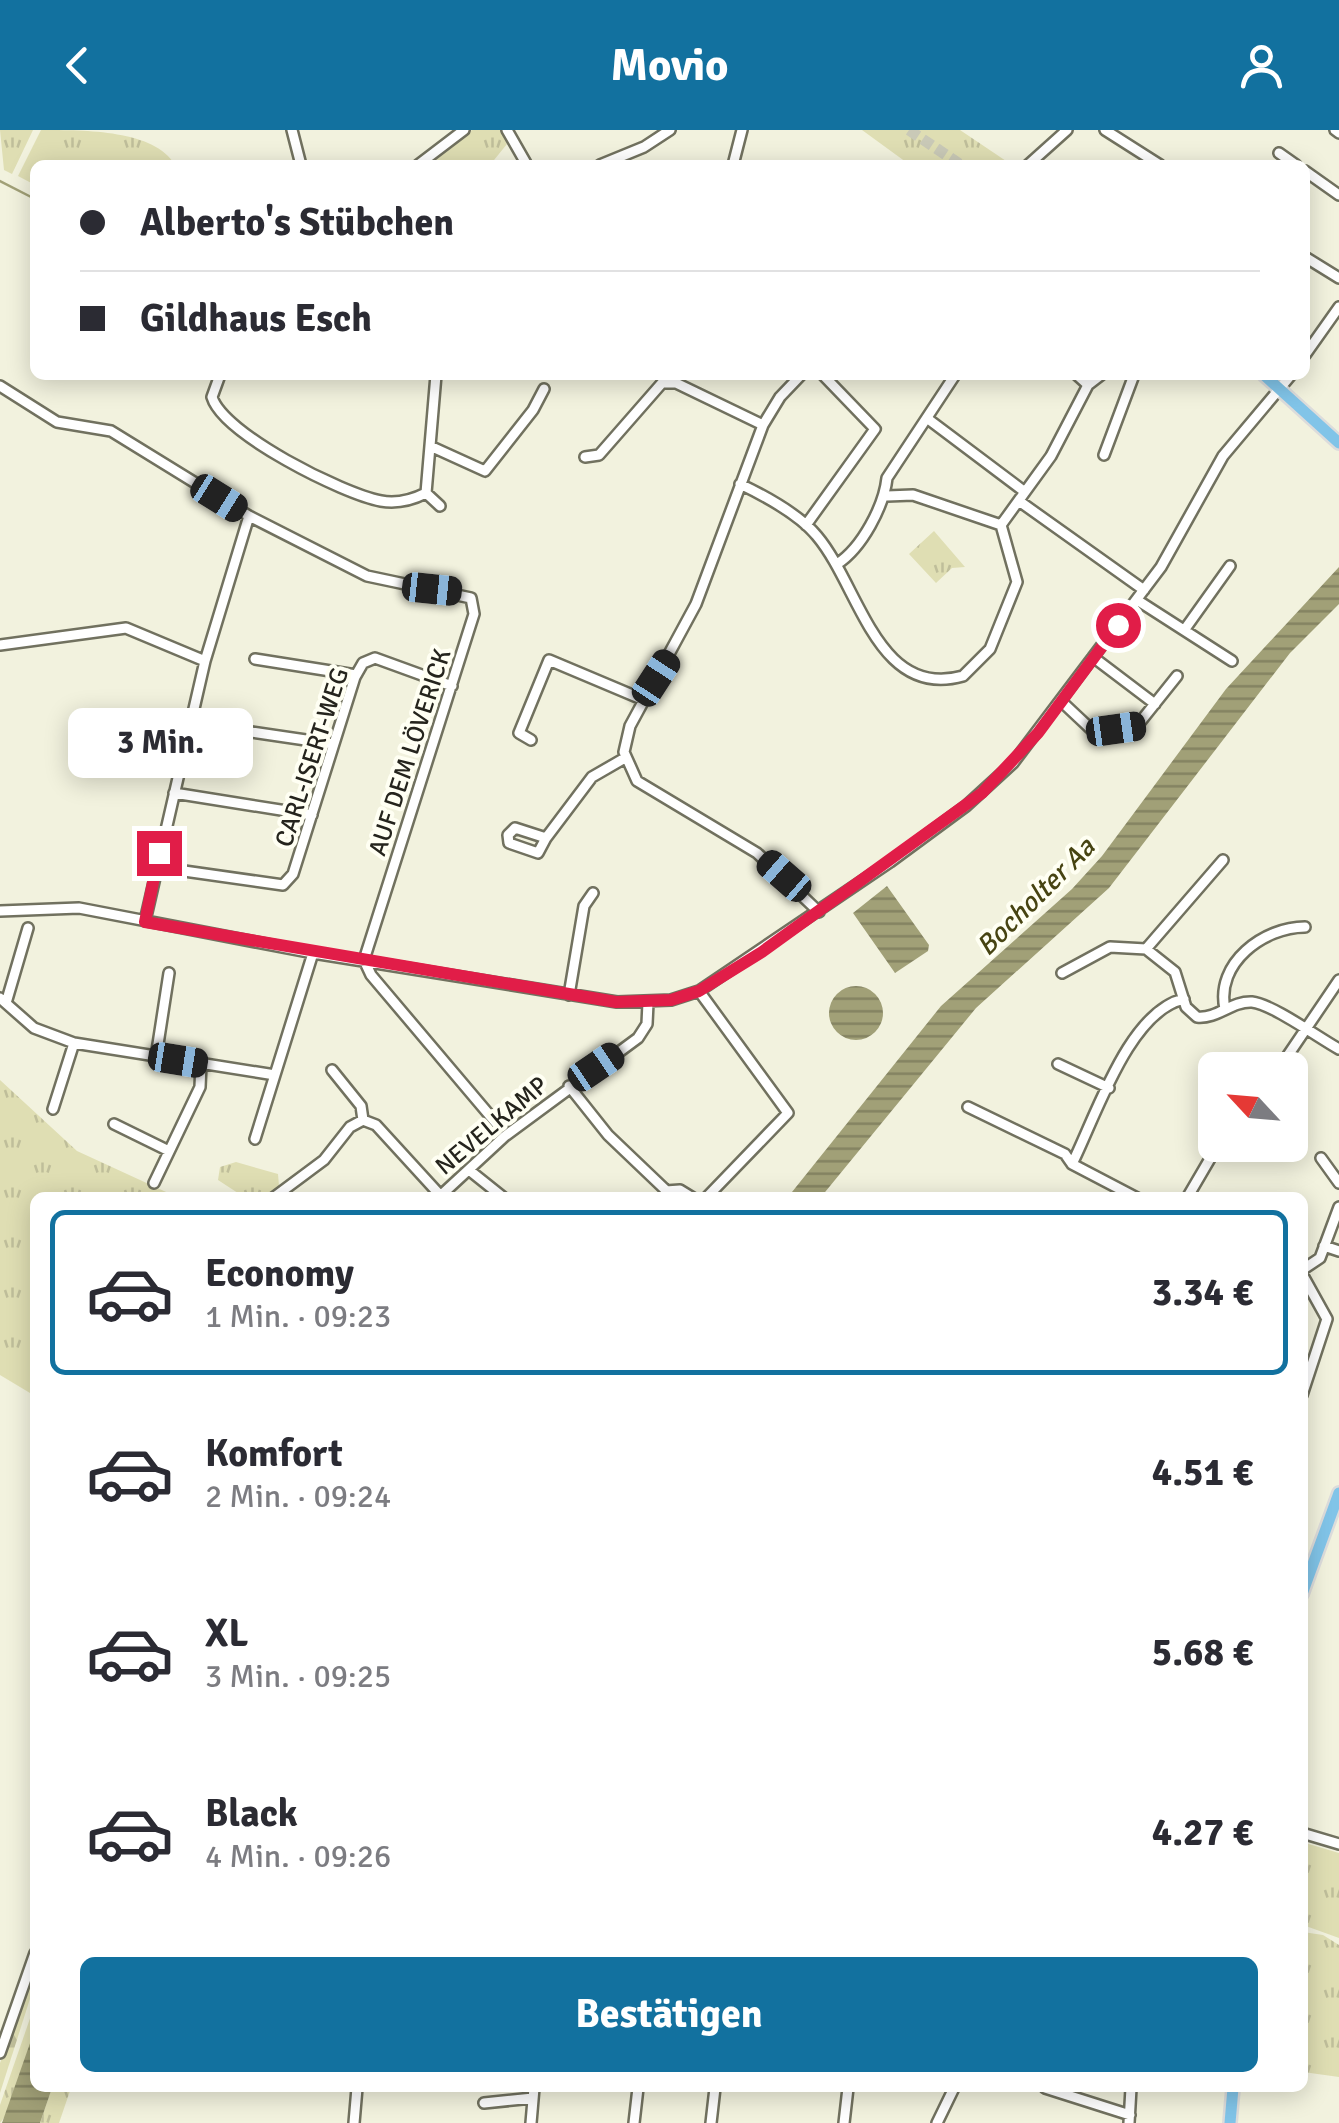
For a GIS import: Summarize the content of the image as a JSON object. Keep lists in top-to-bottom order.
{
  "streets": {
    "street": ["AUF DEM LÖVERICK", "CARL-ISERT-WEG", "NEVELKAMP"]
  },
  "crossings": [
    ["AUF DEM LÖVERICK", "CARL-ISERT-WEG"]
  ],
  "water": ["Bocholter Aa"],
  "north": "top left",
  "page": {
    "header": "Movio",
    "banner": ["Alberto's Stübchen", "Gildhaus Esch"],
    "bubble": "3 Min.",
    "list": [
      {
        "name": "Economy",
        "note": "1 Min. · 09:23",
        "value": "3.34 €"
      },
      {
        "name": "Komfort",
        "note": "2 Min. · 09:24",
        "value": "4.51 €"
      },
      {
        "name": "XL",
        "note": "3 Min. · 09:25",
        "value": "5.68 €"
      },
      {
        "name": "Black",
        "note": "4 Min. · 09:26",
        "value": "4.27 €"
      }
    ],
    "buttons": "Bestätigen"
  }
}
